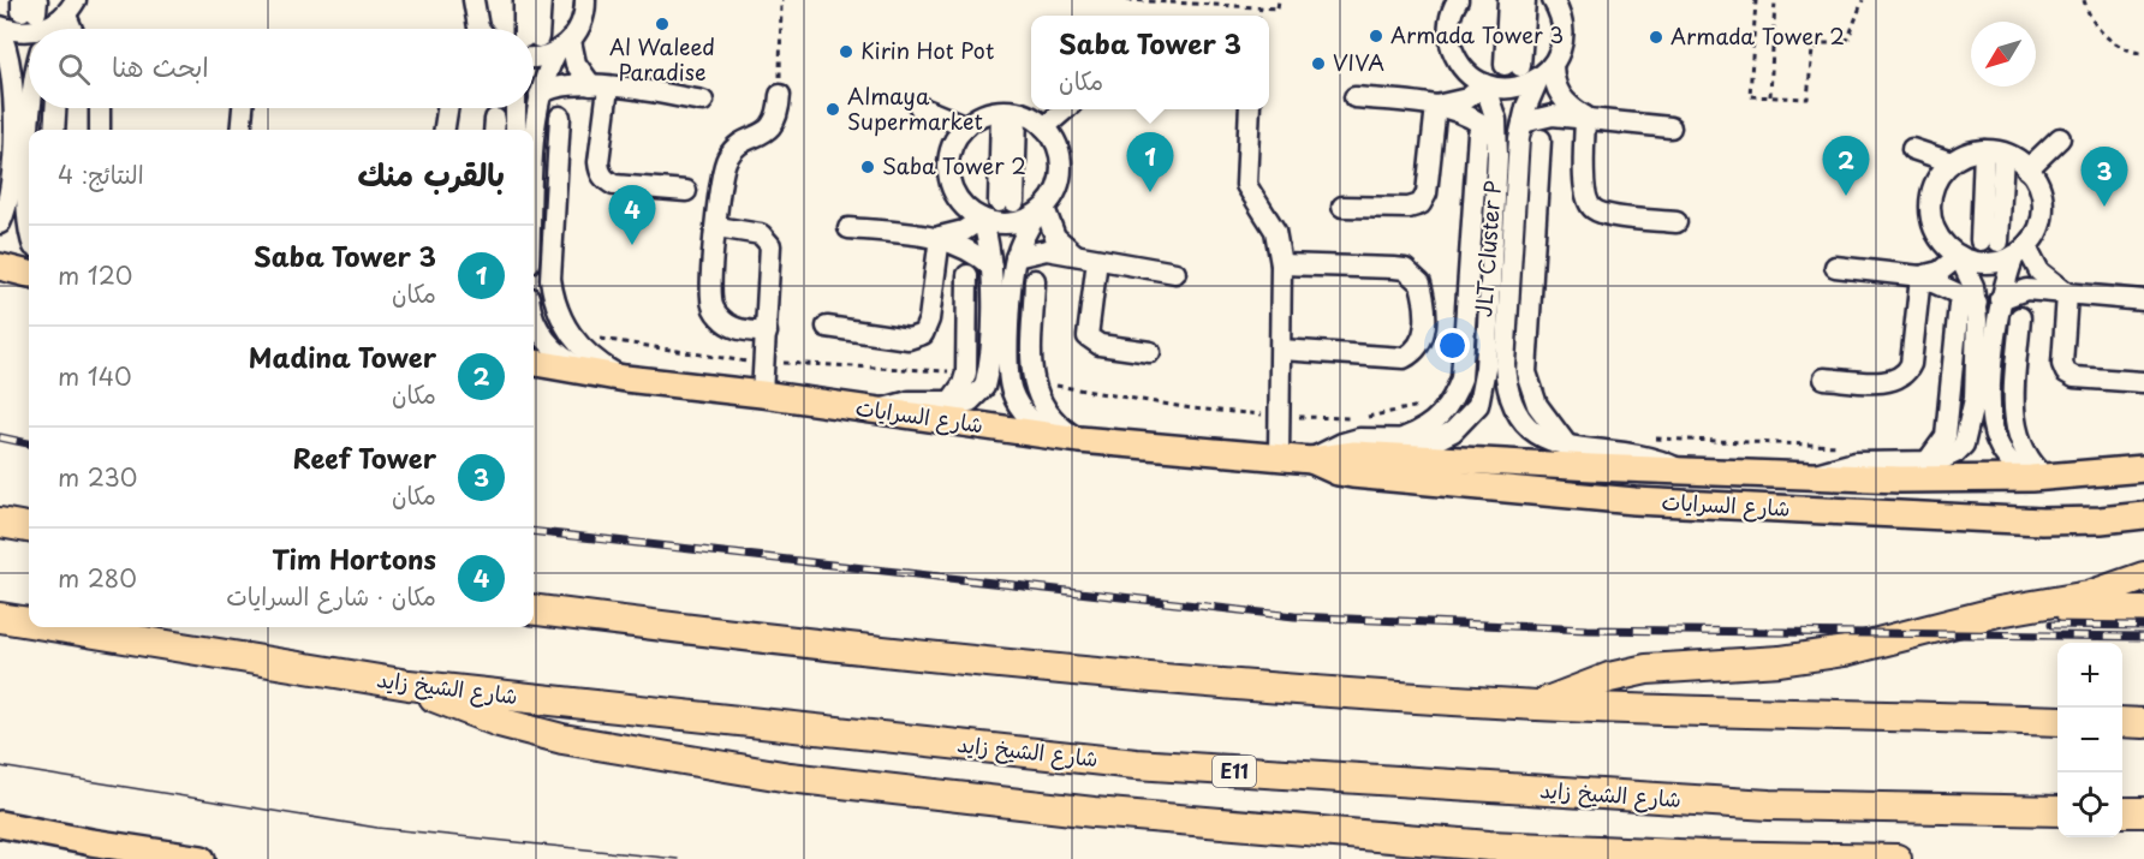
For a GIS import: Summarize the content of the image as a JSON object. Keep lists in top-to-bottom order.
{
  "streets": {
    "highway": ["شارع الشيخ زايد", "E11"],
    "main road": ["شارع السرايات"],
    "lane": ["JLT Cluster P"]
  },
  "crossings": [
    ["JLT Cluster P", "شارع السرايات"]
  ],
  "places": [
    "Al Waleed Paradise",
    "Armada Tower 3",
    "Armada Tower 2",
    "Kirin Hot Pot",
    "VIVA",
    "Almaya Supermarket",
    "Saba Tower 2"
  ],
  "north": "bottom left",
  "page": {
    "popup": ["Saba Tower 3", "مكان"],
    "search": "ابحث هنا",
    "heading": ["بالقرب منك", "النتائج: 4"],
    "pins": [
      "1",
      "2",
      "3",
      "4"
    ],
    "list": [
      {
        "mark": "1",
        "name": "Saba Tower 3",
        "note": "مكان",
        "value": "120 m"
      },
      {
        "mark": "2",
        "name": "Madina Tower",
        "note": "مكان",
        "value": "140 m"
      },
      {
        "mark": "3",
        "name": "Reef Tower",
        "note": "مكان",
        "value": "230 m"
      },
      {
        "mark": "4",
        "name": "Tim Hortons",
        "note": "مكان · شارع السرايات",
        "value": "280 m"
      }
    ],
    "map_buttons": ["+", "−"]
  }
}
